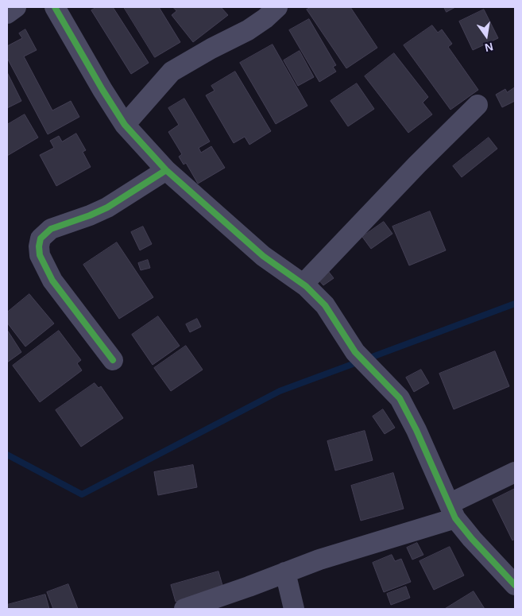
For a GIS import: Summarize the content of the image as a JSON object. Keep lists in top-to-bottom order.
{
  "north": "bottom"
}
